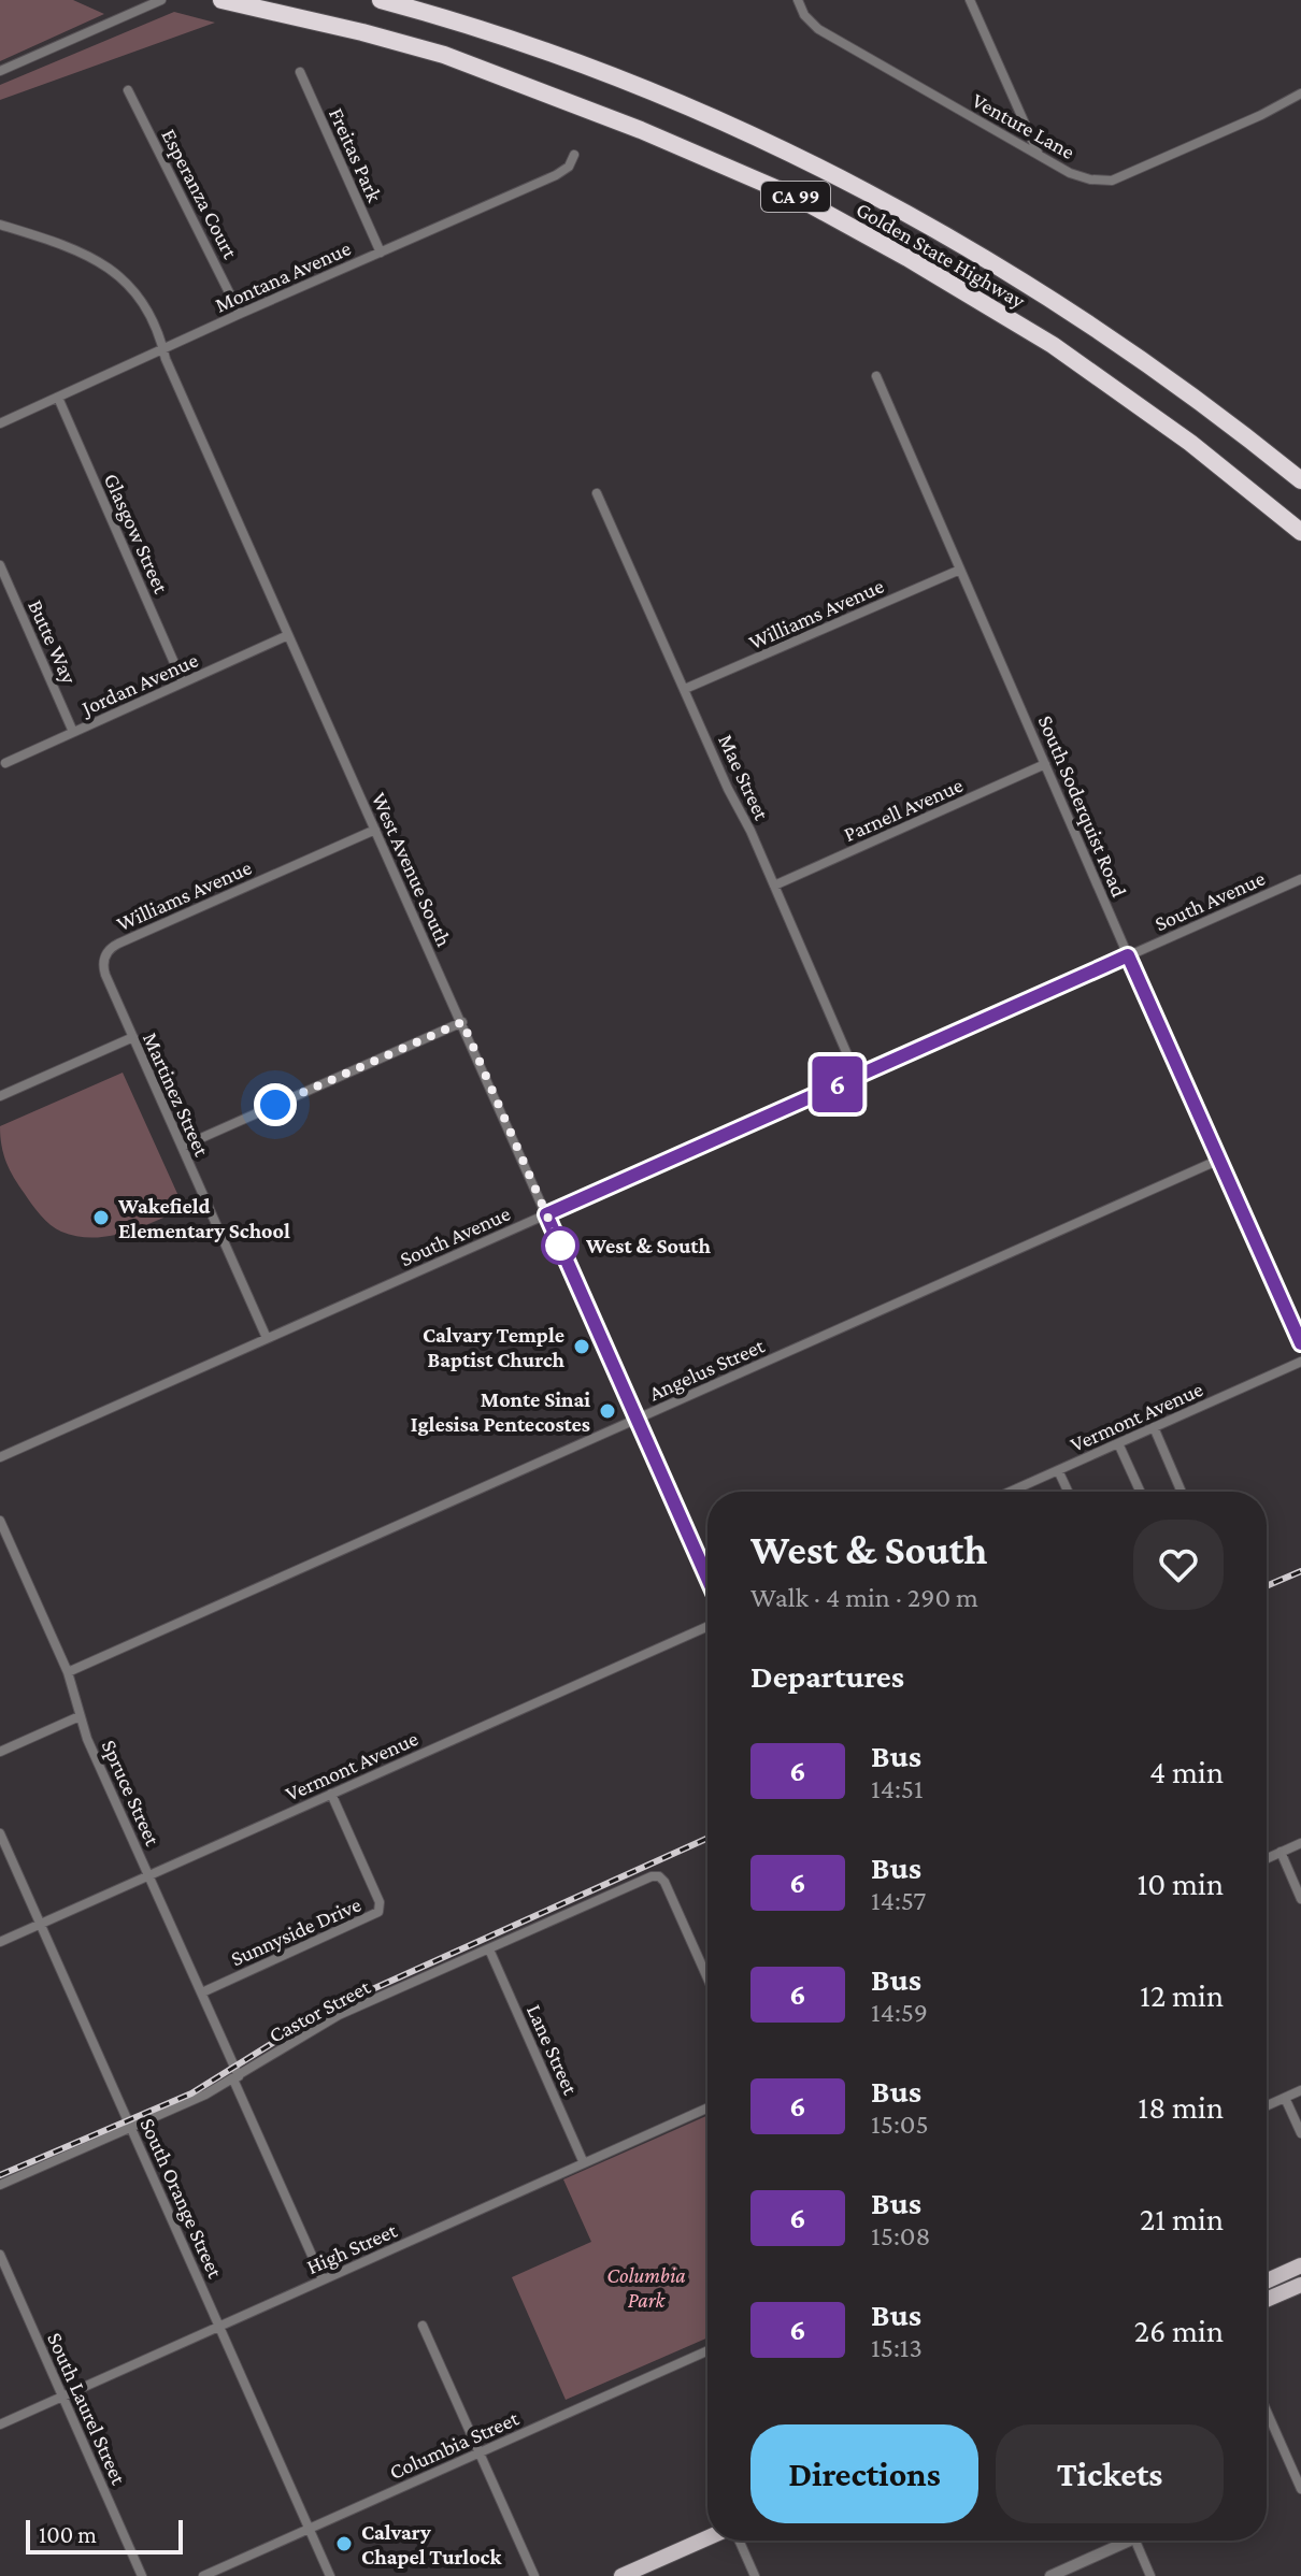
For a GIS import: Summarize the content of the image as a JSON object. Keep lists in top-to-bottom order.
{
  "streets": {
    "highway": ["CA 99", "Golden State Highway"],
    "street": [
      "Venture Lane",
      "Freitas Park",
      "Esperanza Court",
      "Montana Avenue",
      "Glasgow Street",
      "Williams Avenue",
      "Butte Way",
      "Jordan Avenue",
      "Mae Street",
      "South Soderquist Road",
      "Parnell Avenue",
      "West Avenue South",
      "South Avenue",
      "Martinez Street",
      "Angelus Street",
      "Vermont Avenue",
      "Spruce Street",
      "Sunnyside Drive",
      "Castor Street",
      "Lane Street",
      "South Orange Street",
      "High Street",
      "South Laurel Street",
      "Columbia Street"
    ]
  },
  "crossings": [
    ["Freitas Park", "Montana Avenue"],
    ["Esperanza Court", "Montana Avenue"],
    ["Montana Avenue", "Glasgow Street"],
    ["Montana Avenue", "West Avenue South"],
    ["Glasgow Street", "Jordan Avenue"],
    ["Williams Avenue", "Mae Street"],
    ["Williams Avenue", "South Soderquist Road"],
    ["Williams Avenue", "West Avenue South"],
    ["Williams Avenue", "Martinez Street"],
    ["Butte Way", "Jordan Avenue"],
    ["Jordan Avenue", "West Avenue South"],
    ["Mae Street", "Parnell Avenue"],
    ["Mae Street", "South Avenue"],
    ["South Soderquist Road", "Parnell Avenue"],
    ["South Soderquist Road", "South Avenue"],
    ["South Soderquist Road", "Angelus Street"],
    ["West Avenue South", "South Avenue"],
    ["West Avenue South", "Angelus Street"],
    ["South Avenue", "Martinez Street"],
    ["Angelus Street", "Spruce Street"],
    ["Vermont Avenue", "Spruce Street"],
    ["Vermont Avenue", "Sunnyside Drive"],
    ["Vermont Avenue", "South Orange Street"],
    ["Spruce Street", "Sunnyside Drive"],
    ["Spruce Street", "Castor Street"],
    ["Spruce Street", "High Street"],
    ["Castor Street", "Lane Street"],
    ["Castor Street", "South Orange Street"],
    ["Lane Street", "High Street"],
    ["South Orange Street", "High Street"],
    ["South Orange Street", "Columbia Street"],
    ["High Street", "South Laurel Street"]
  ],
  "parks": ["Columbia Park"],
  "places": [
    "Wakefield Elementary School",
    "West & South",
    "Calvary Temple Baptist Church",
    "Monte Sinai Iglesisa Pentecostes",
    "Calvary Chapel Turlock"
  ],
  "lines": ["bus line 6"],
  "scale_bar": "100 m",
  "page": {
    "on_map": "6",
    "heading": [
      ["West & South", "Walk · 4 min · 290 m"],
      "Departures"
    ],
    "list": [
      {
        "mark": "6",
        "name": "Bus",
        "note": "14:51",
        "value": "4 min"
      },
      {
        "mark": "6",
        "name": "Bus",
        "note": "14:57",
        "value": "10 min"
      },
      {
        "mark": "6",
        "name": "Bus",
        "note": "14:59",
        "value": "12 min"
      },
      {
        "mark": "6",
        "name": "Bus",
        "note": "15:05",
        "value": "18 min"
      },
      {
        "mark": "6",
        "name": "Bus",
        "note": "15:08",
        "value": "21 min"
      },
      {
        "mark": "6",
        "name": "Bus",
        "note": "15:13",
        "value": "26 min"
      }
    ],
    "buttons": ["Directions", "Tickets"],
    "scale": "100 m"
  }
}
